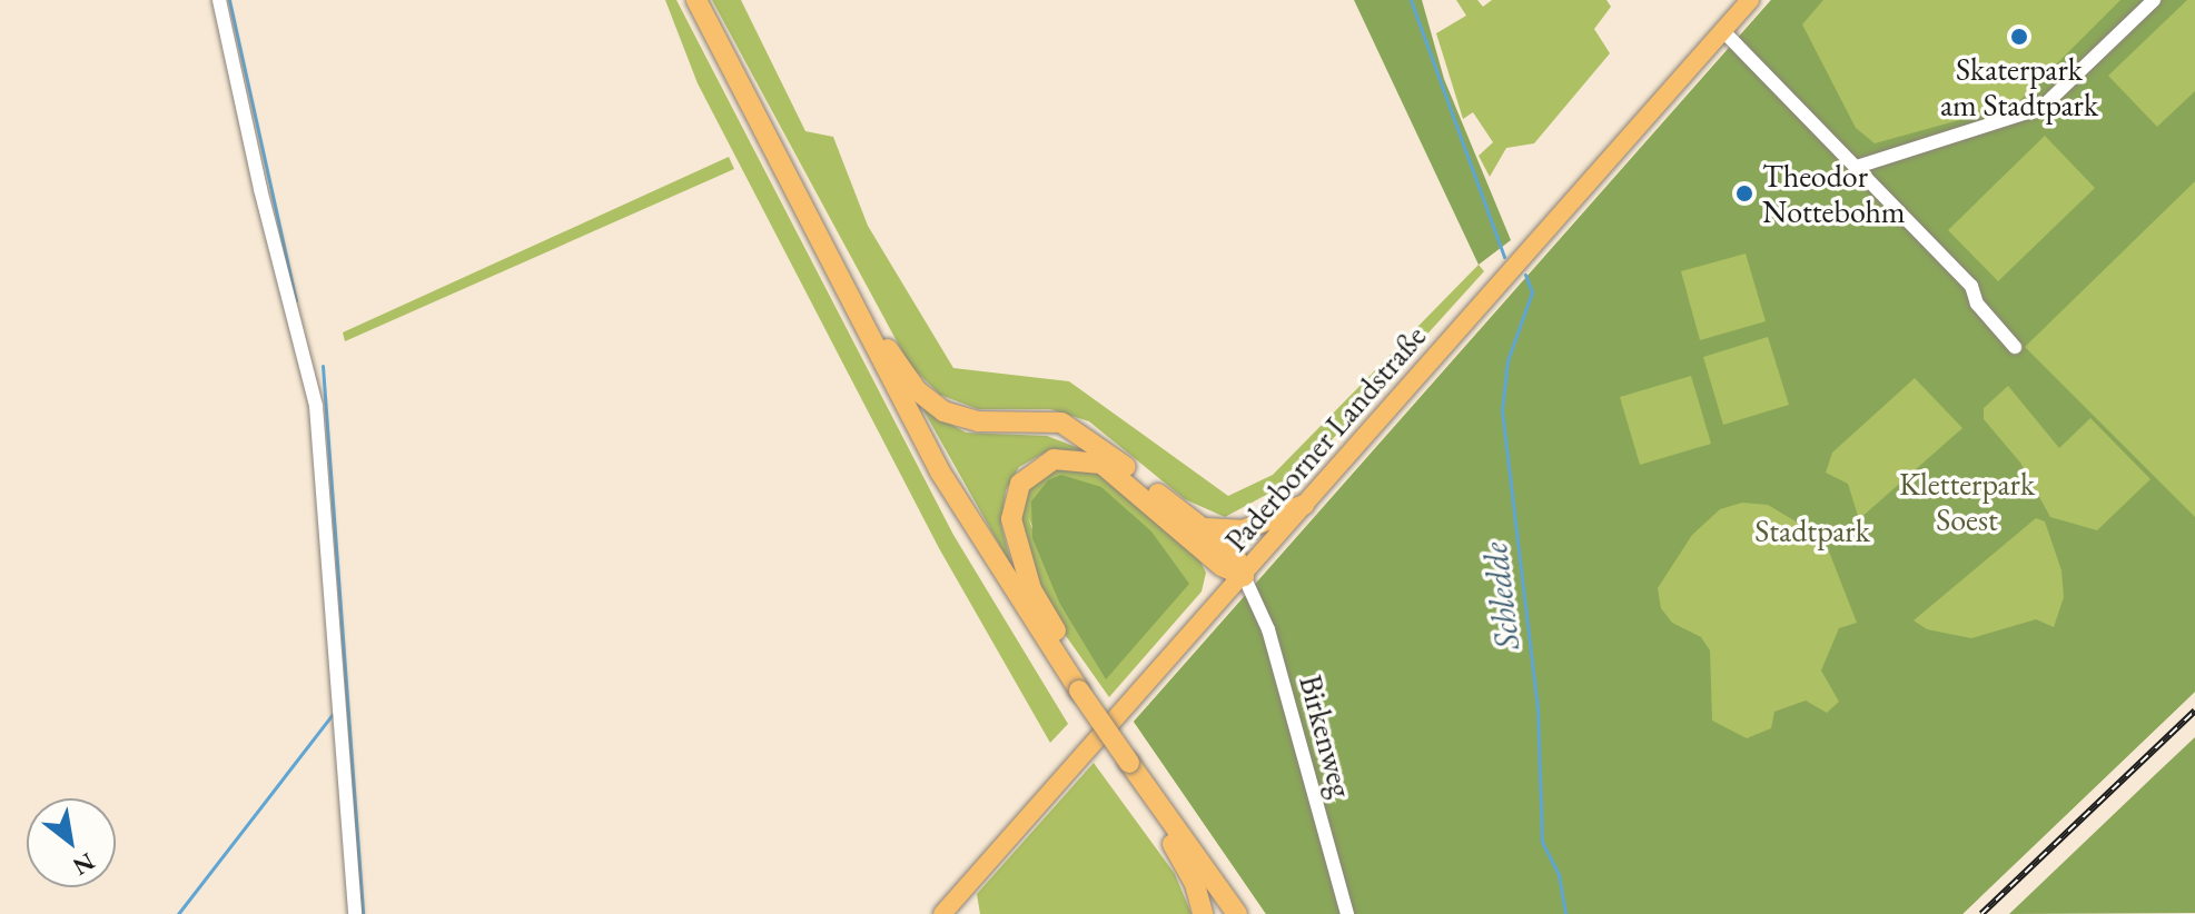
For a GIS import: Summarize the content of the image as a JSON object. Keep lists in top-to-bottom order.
{
  "streets": {
    "main road": ["Paderborner Landstraße"],
    "street": ["Birkenweg"]
  },
  "crossings": [
    ["Paderborner Landstraße", "Birkenweg"]
  ],
  "water": ["Schledde"],
  "parks": ["Kletterpark Soest", "Stadtpark"],
  "places": ["Skaterpark am Stadtpark", "Theodor Nottebohm"],
  "north": "bottom right"
}
